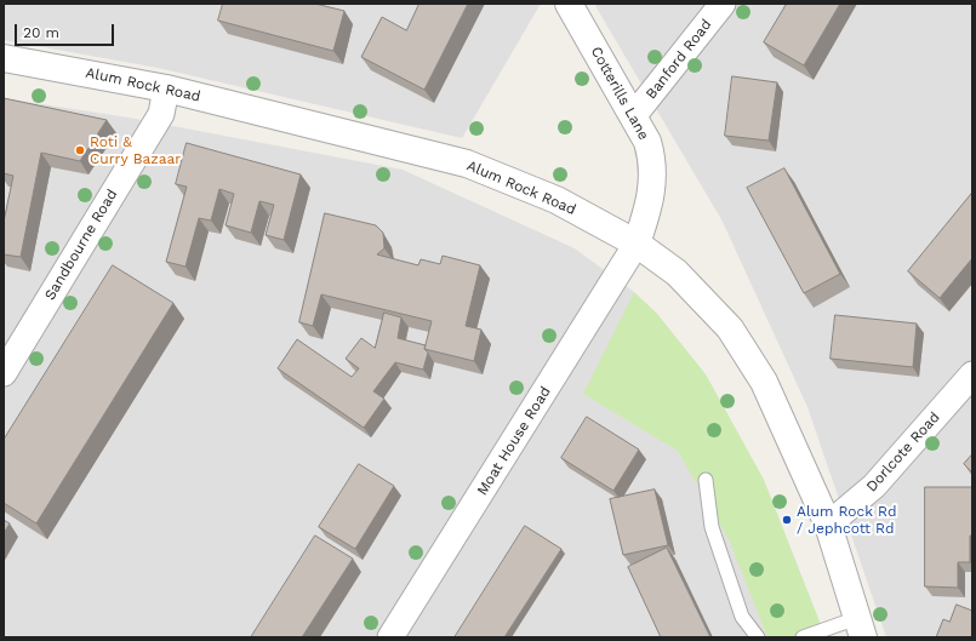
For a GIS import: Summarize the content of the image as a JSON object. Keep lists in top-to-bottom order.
{
  "streets": {
    "street": [
      "Banford Road",
      "Alum Rock Road",
      "Cotterills Lane",
      "Sandbourne Road",
      "Moat House Road",
      "Dorlcote Road"
    ]
  },
  "crossings": [
    ["Banford Road", "Cotterills Lane"],
    ["Alum Rock Road", "Cotterills Lane"],
    ["Alum Rock Road", "Sandbourne Road"],
    ["Alum Rock Road", "Moat House Road"],
    ["Alum Rock Road", "Dorlcote Road"],
    ["Cotterills Lane", "Moat House Road"]
  ],
  "places": ["Roti & Curry Bazaar", "Alum Rock Rd / Jephcott Rd"],
  "scale_bar": "20 m"
}
